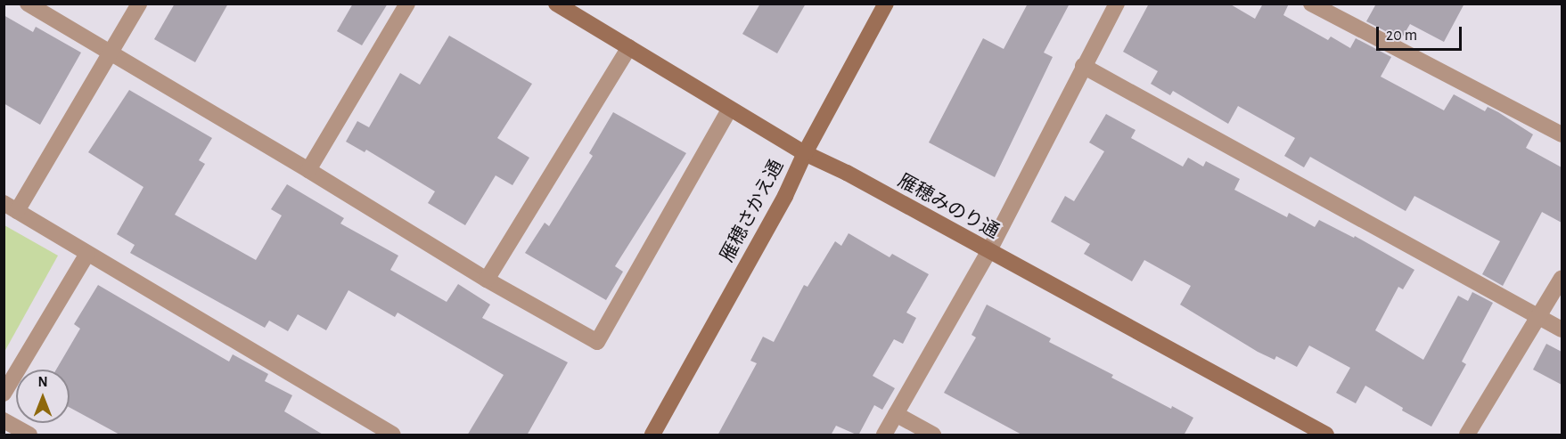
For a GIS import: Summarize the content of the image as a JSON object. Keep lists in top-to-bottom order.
{
  "streets": {
    "street": ["雁穂みのり通", "雁穂さかえ通"]
  },
  "crossings": [
    ["雁穂みのり通", "雁穂さかえ通"]
  ],
  "scale_bar": "20 m",
  "north": "top"
}
